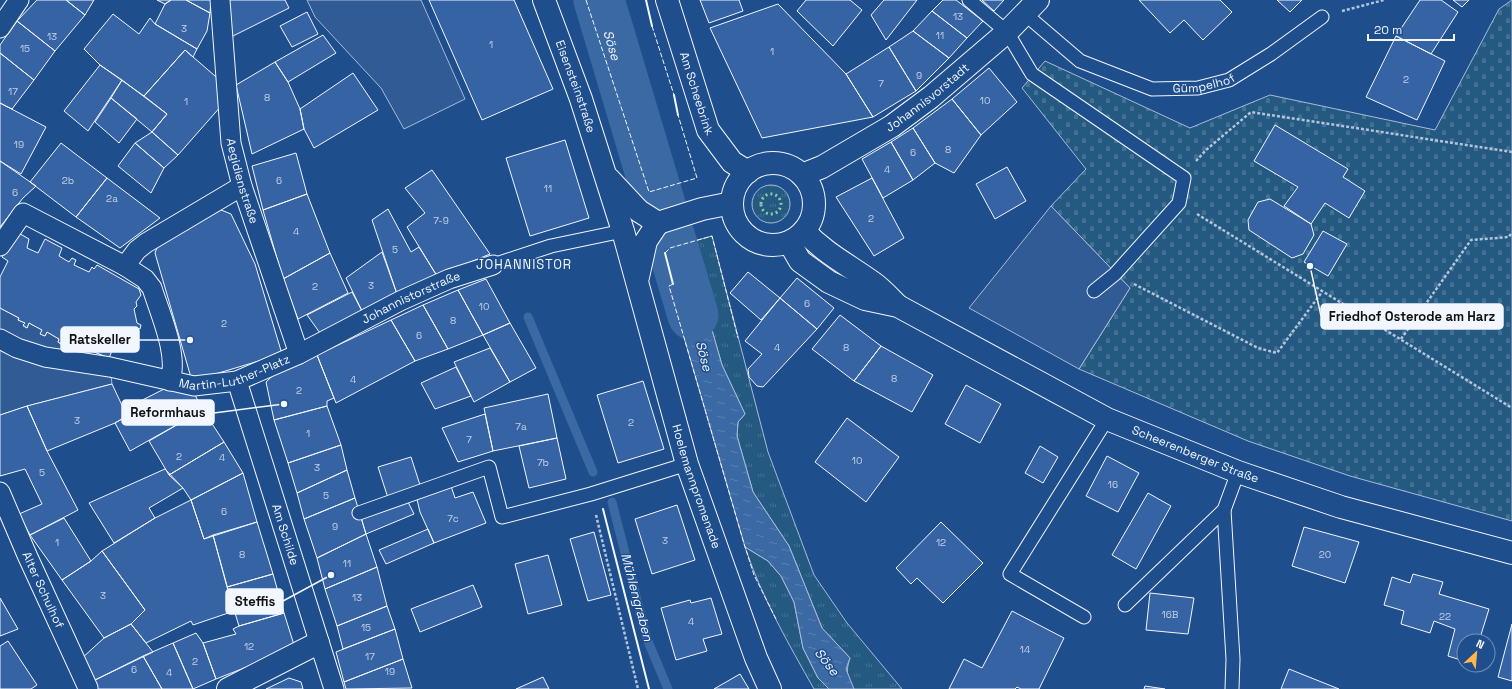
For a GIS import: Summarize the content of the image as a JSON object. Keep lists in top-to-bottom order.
{
  "streets": {
    "street": [
      "Eisensteinstraße",
      "Am Scheebrink",
      "Johannisvorstadt",
      "Aegidienstraße",
      "Johannistorstraße",
      "Martin-Luther-Platz",
      "Scheerenberger Straße",
      "Hoelemannpromenade",
      "Am Schilde",
      "Alter Schulhof"
    ],
    "lane": ["Gümpelhof"]
  },
  "crossings": [
    ["Gümpelhof", "Johannisvorstadt"],
    ["Eisensteinstraße", "Johannistorstraße"],
    ["Eisensteinstraße", "Hoelemannpromenade"],
    ["Am Scheebrink", "Johannisvorstadt"],
    ["Am Scheebrink", "Scheerenberger Straße"],
    ["Johannisvorstadt", "Scheerenberger Straße"],
    ["Aegidienstraße", "Johannistorstraße"],
    ["Aegidienstraße", "Martin-Luther-Platz"],
    ["Johannistorstraße", "Martin-Luther-Platz"],
    ["Johannistorstraße", "Hoelemannpromenade"],
    ["Martin-Luther-Platz", "Am Schilde"]
  ],
  "districts": ["JOHANNISTOR"],
  "water": ["Söse", "Mühlengraben"],
  "places": [
    "Friedhof Osterode am Harz",
    "Ratskeller",
    "Reformhaus",
    "Steffis"
  ],
  "house_numbers": [
    "13",
    "3",
    "11",
    "13",
    "1",
    "15",
    "1",
    "9",
    "2",
    "7",
    "17",
    "8",
    "10",
    "1",
    "19",
    "8",
    "6",
    "4",
    "2b",
    "6",
    "11",
    "6",
    "2a",
    "2",
    "7-9",
    "4",
    "5",
    "3",
    "2",
    "6",
    "10",
    "8",
    "2",
    "6",
    "4",
    "8",
    "8",
    "4",
    "2",
    "3",
    "2",
    "7a",
    "1",
    "7",
    "2",
    "4",
    "10",
    "7b",
    "3",
    "5",
    "16",
    "5",
    "6",
    "7c",
    "9",
    "3",
    "1",
    "12",
    "8",
    "20",
    "11",
    "3",
    "13",
    "16B",
    "22",
    "4",
    "15",
    "12",
    "14",
    "17",
    "2",
    "6",
    "19",
    "4"
  ],
  "scale_bar": "20 m",
  "north": "top right"
}
